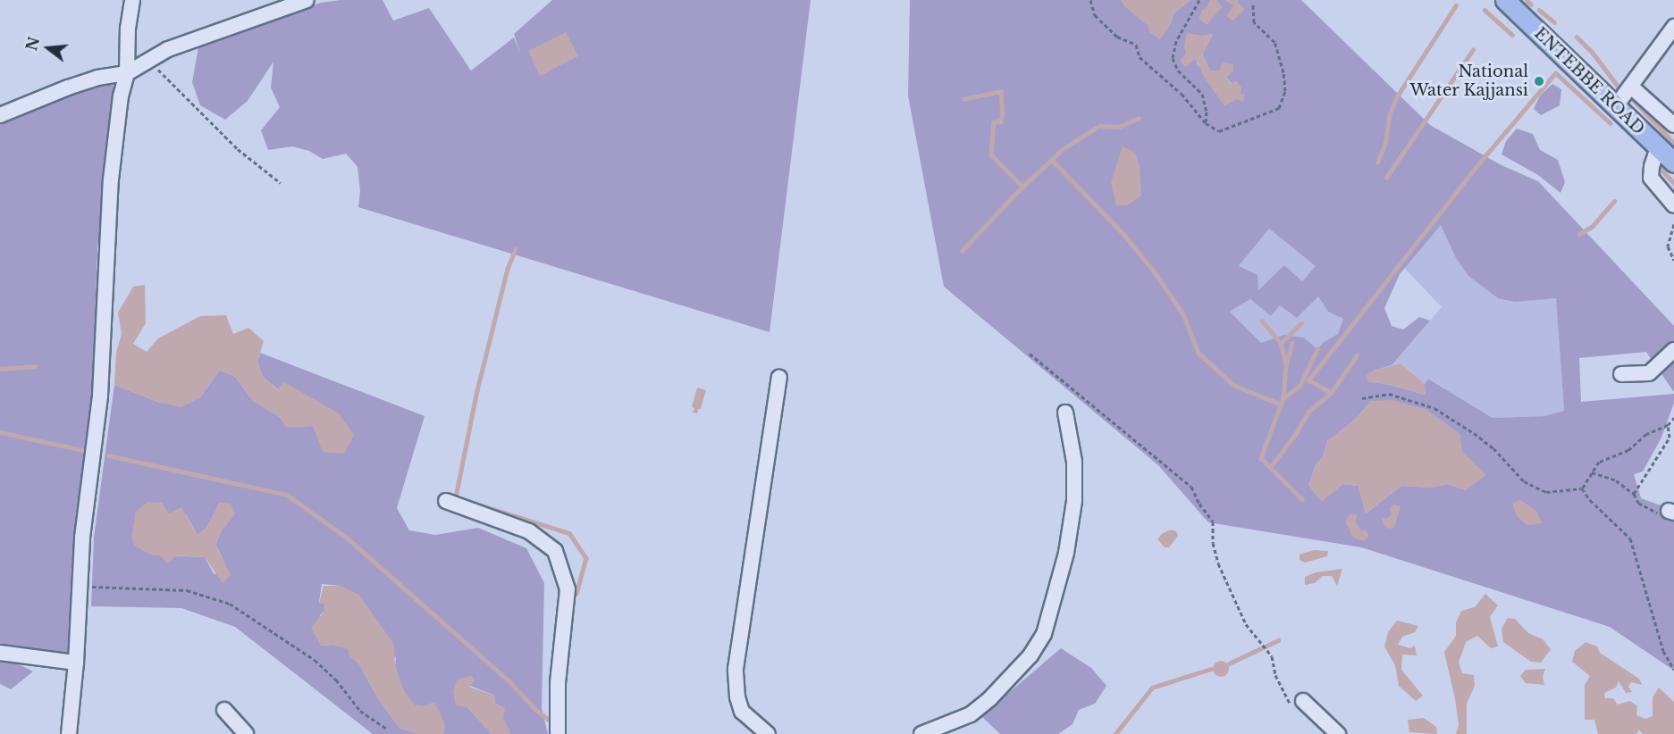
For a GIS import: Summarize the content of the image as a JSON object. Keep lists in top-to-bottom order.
{
  "streets": {
    "main road": ["ENTEBBE ROAD"]
  },
  "places": ["National Water Kajjansi"],
  "north": "left"
}
